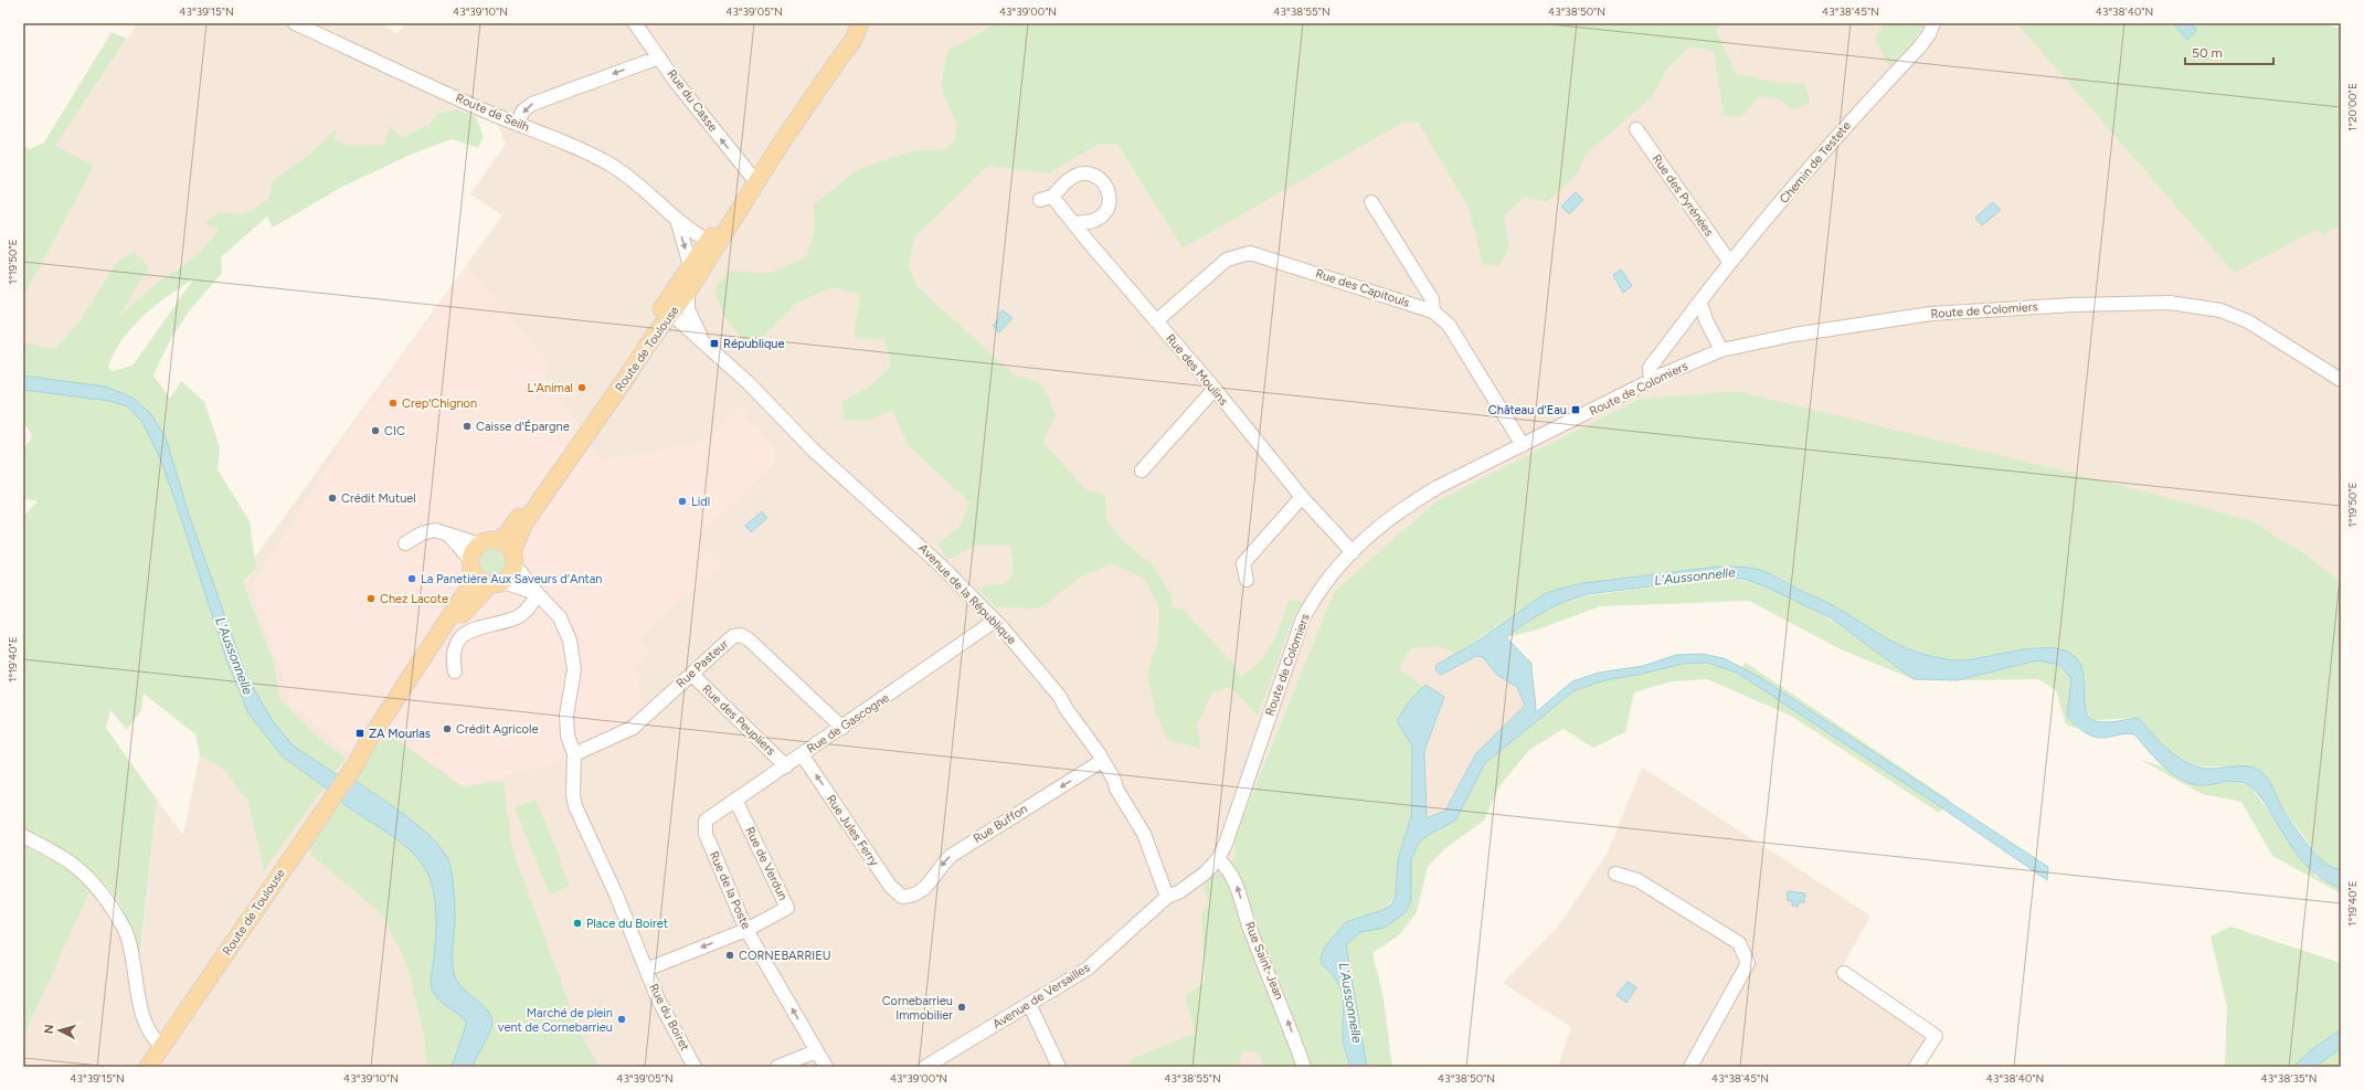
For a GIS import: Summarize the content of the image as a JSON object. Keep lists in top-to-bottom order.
{
  "streets": {
    "main road": ["Route de Toulouse"],
    "street": [
      "Rue du Casse",
      "Route de Seilh",
      "Chemin de Testete",
      "Rue des Pyrénées",
      "Rue des Capitouls",
      "Route de Colomiers",
      "Rue des Moulins",
      "Avenue de la République",
      "Rue Pasteur",
      "Rue des Peupliers",
      "Rue de Gascogne",
      "Rue Buffon",
      "Rue Jules Ferry",
      "Rue de Verdun",
      "Rue de la Poste",
      "Rue Saint-Jean",
      "Avenue de Versailles",
      "Rue du Boiret"
    ]
  },
  "crossings": [
    ["Rue du Casse", "Route de Toulouse"],
    ["Route de Seilh", "Route de Toulouse"],
    ["Chemin de Testete", "Rue des Pyrénées"],
    ["Chemin de Testete", "Route de Colomiers"],
    ["Rue des Capitouls", "Route de Colomiers"],
    ["Rue des Capitouls", "Rue des Moulins"],
    ["Route de Colomiers", "Rue des Moulins"],
    ["Route de Colomiers", "Avenue de la République"],
    ["Route de Colomiers", "Rue Saint-Jean"],
    ["Route de Colomiers", "Avenue de Versailles"],
    ["Route de Toulouse", "Avenue de la République"],
    ["Avenue de la République", "Rue de Gascogne"],
    ["Avenue de la République", "Rue Buffon"],
    ["Avenue de la République", "Avenue de Versailles"],
    ["Rue Pasteur", "Rue des Peupliers"],
    ["Rue Pasteur", "Rue de Gascogne"],
    ["Rue des Peupliers", "Rue de Gascogne"],
    ["Rue de Gascogne", "Rue Jules Ferry"],
    ["Rue de Gascogne", "Rue de Verdun"],
    ["Rue de Gascogne", "Rue de la Poste"],
    ["Rue Buffon", "Rue Jules Ferry"],
    ["Rue de Verdun", "Rue de la Poste"],
    ["Rue de Verdun", "Rue du Boiret"],
    ["Rue de la Poste", "Rue du Boiret"]
  ],
  "one_way": [
    "Rue du Casse",
    "Rue Buffon",
    "Rue Jules Ferry",
    "Rue de la Poste",
    "Rue Saint-Jean",
    "Rue du Boiret"
  ],
  "water": ["L'Aussonnelle"],
  "places": {
    "transit": ["République", "Château d'Eau", "ZA Mourlas"],
    "other": [
      "L'Animal",
      "Crep'Chignon",
      "Caisse d'Épargne",
      "CIC",
      "Crédit Mutuel",
      "Lidl",
      "La Panetière Aux Saveurs d'Antan",
      "Chez Lacote",
      "Crédit Agricole",
      "Place du Boiret",
      "CORNEBARRIEU",
      "Cornebarrieu Immobilier",
      "Marché de plein vent de Cornebarrieu"
    ]
  },
  "scale_bar": "50 m",
  "north": "left",
  "coordinates": [
    "43°39'15\"N",
    "43°39'10\"N",
    "43°39'05\"N",
    "43°39'00\"N",
    "43°38'55\"N",
    "43°38'50\"N",
    "43°38'45\"N",
    "43°38'40\"N",
    "1°20'00\"E",
    "1°19'50\"E",
    "1°19'40\"E",
    "43°38'35\"N"
  ]
}
